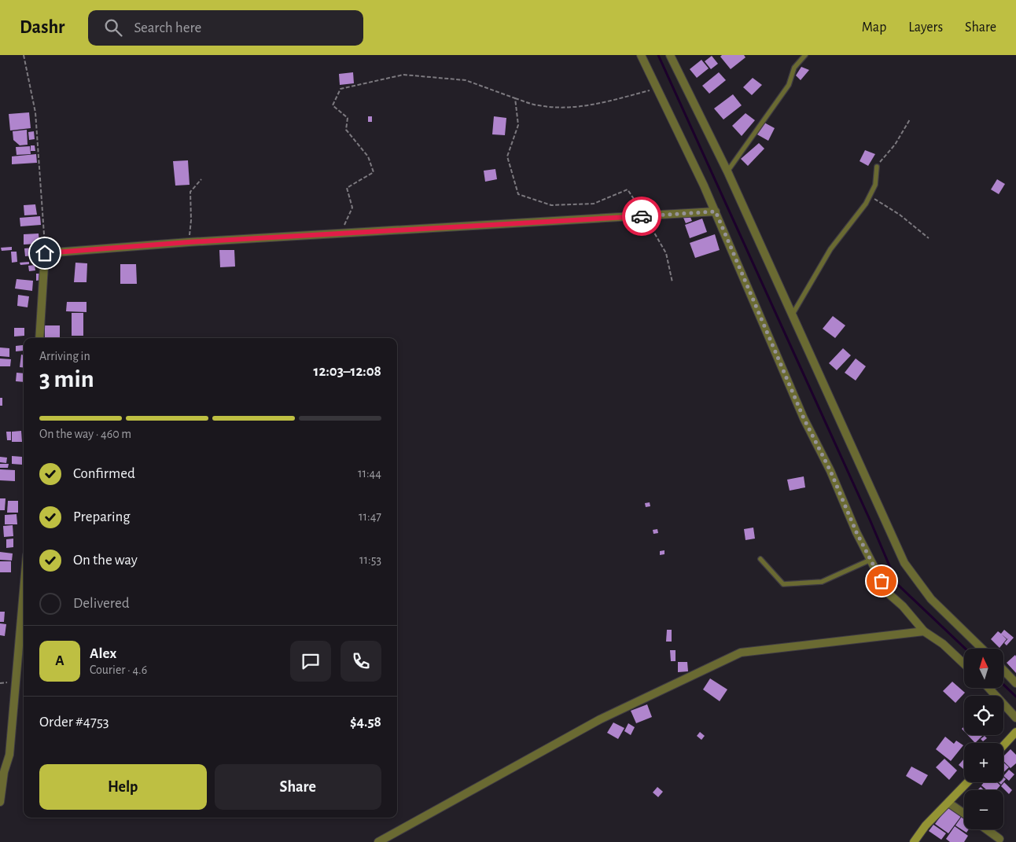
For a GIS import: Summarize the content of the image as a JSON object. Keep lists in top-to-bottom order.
{
  "north": "top",
  "page": {
    "header": "Dashr",
    "search": "Search here",
    "nav": ["Map", "Layers", "Share"],
    "heading": ["3 min", "Arriving in", "12:03–12:08"],
    "panel": [
      "Alex",
      "Courier · 4.6",
      "Order #4753",
      "$4.58"
    ],
    "bar": "On the way · 460 m",
    "list": [
      ["Confirmed", "11:44"],
      ["Preparing", "11:47"],
      ["On the way", "11:53"],
      "Delivered"
    ],
    "round": "A",
    "map_buttons": ["+", "−"],
    "buttons": ["Help", "Share"]
  }
}
